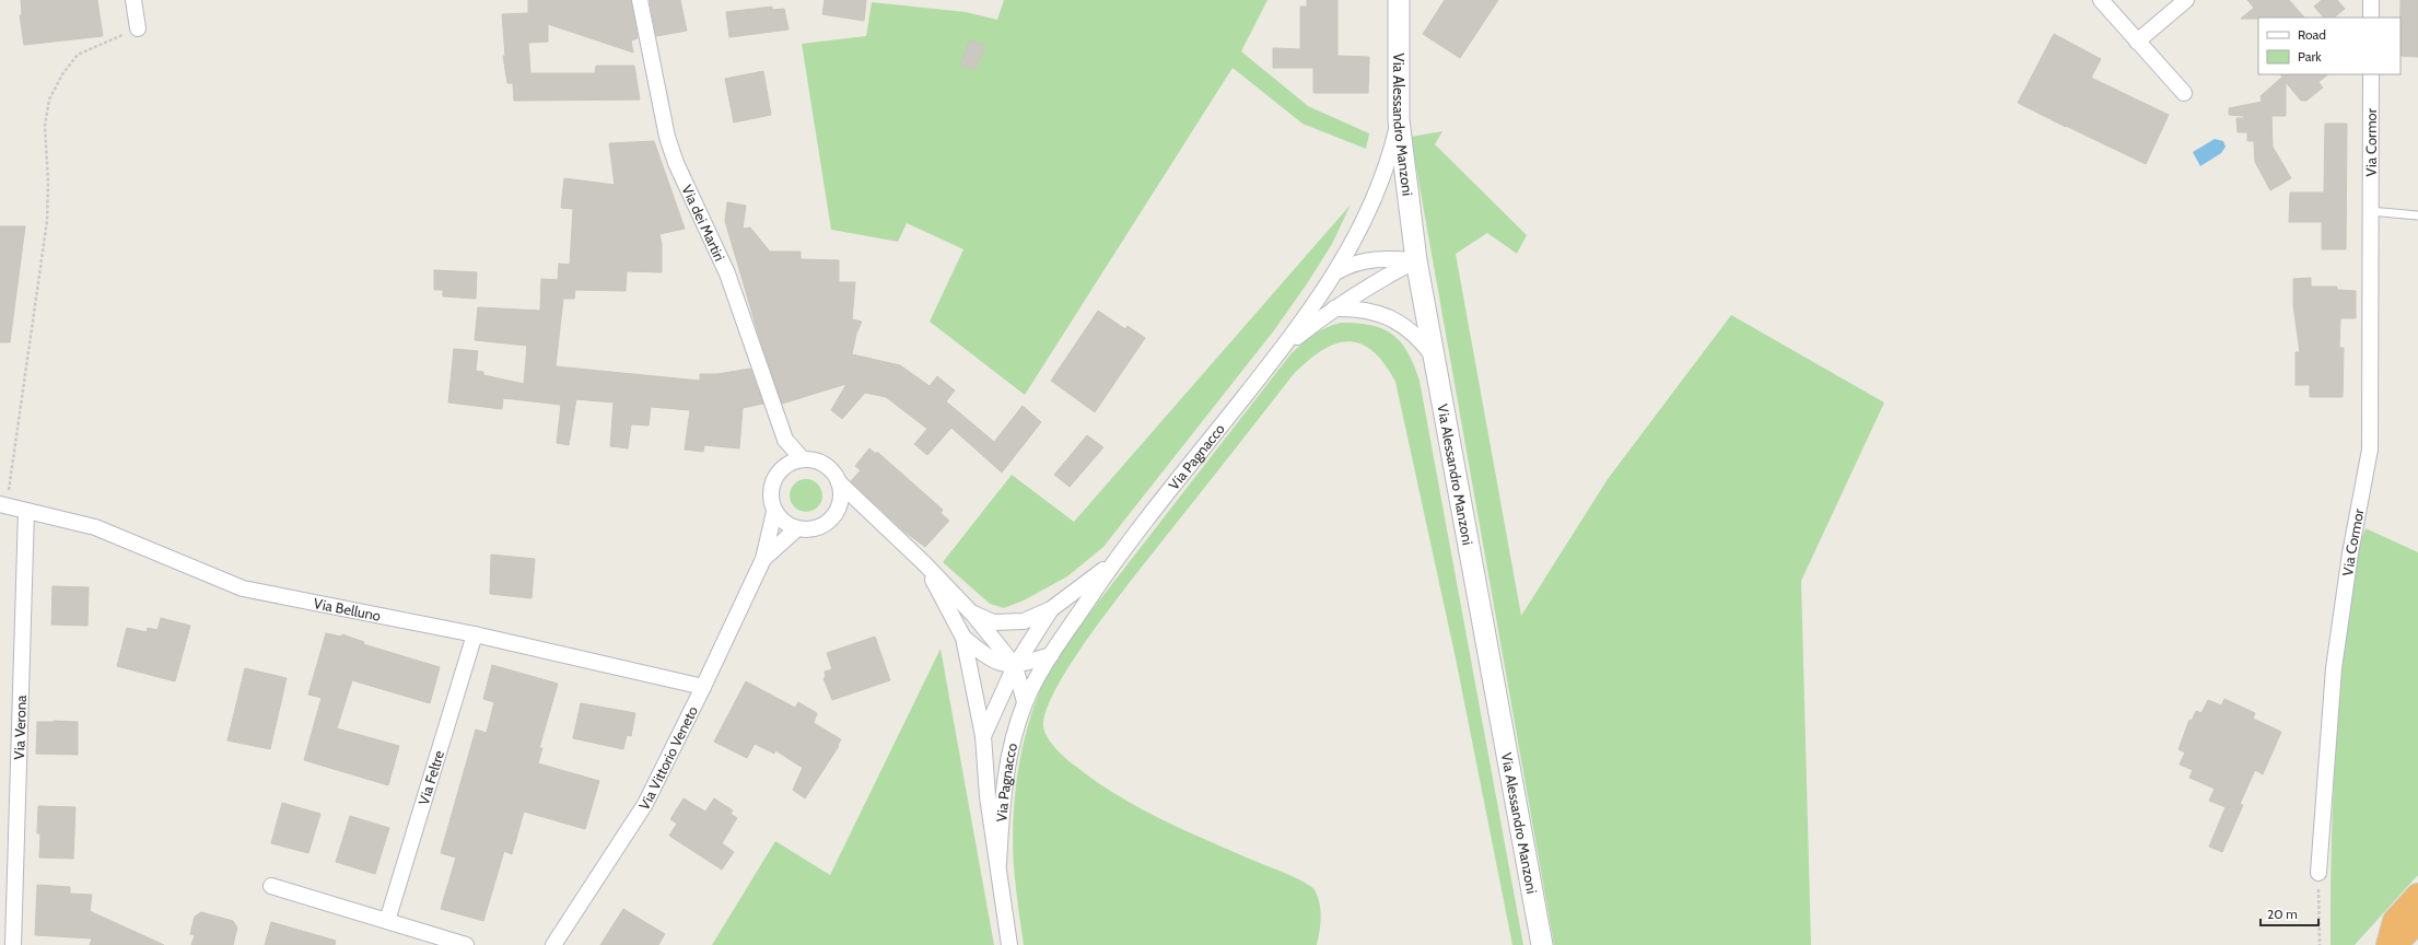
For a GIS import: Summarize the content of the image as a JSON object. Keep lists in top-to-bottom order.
{
  "streets": {
    "street": [
      "Via Alessandro Manzoni",
      "Via Cormor",
      "Via dei Martiri",
      "Via Pagnacco",
      "Via Belluno",
      "Via Verona",
      "Via Vittorio Veneto",
      "Via Feltre"
    ]
  },
  "crossings": [
    ["Via Alessandro Manzoni", "Via Pagnacco"],
    ["Via dei Martiri", "Via Pagnacco"],
    ["Via dei Martiri", "Via Vittorio Veneto"],
    ["Via Pagnacco", "Via Vittorio Veneto"],
    ["Via Belluno", "Via Verona"],
    ["Via Belluno", "Via Vittorio Veneto"],
    ["Via Belluno", "Via Feltre"]
  ],
  "legend": ["Road", "Park"],
  "scale_bar": "20 m"
}
